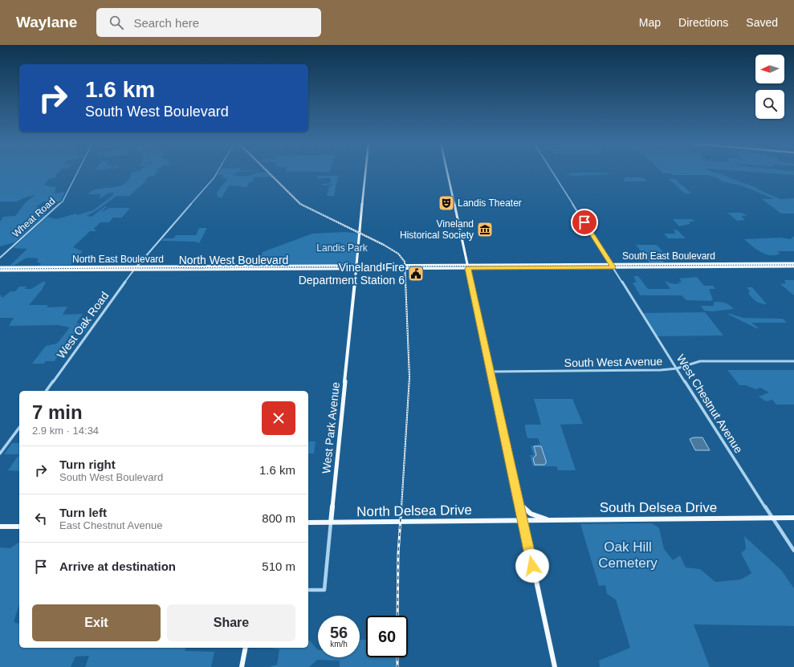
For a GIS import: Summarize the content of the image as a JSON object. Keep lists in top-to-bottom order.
{
  "streets": {
    "main road": [
      "South East Boulevard",
      "North East Boulevard",
      "North West Boulevard",
      "West Park Avenue",
      "South Delsea Drive",
      "North Delsea Drive"
    ],
    "street": [
      "Wheat Road",
      "West Oak Road",
      "South West Avenue",
      "West Chestnut Avenue"
    ]
  },
  "crossings": [
    ["South East Boulevard", "North East Boulevard"],
    ["South East Boulevard", "North West Boulevard"],
    ["South East Boulevard", "West Chestnut Avenue"],
    ["North East Boulevard", "North West Boulevard"],
    ["North East Boulevard", "West Oak Road"],
    ["North East Boulevard", "West Park Avenue"],
    ["North West Boulevard", "West Oak Road"],
    ["North West Boulevard", "West Chestnut Avenue"],
    ["North West Boulevard", "West Park Avenue"],
    ["South West Avenue", "West Chestnut Avenue"],
    ["West Chestnut Avenue", "South Delsea Drive"],
    ["West Park Avenue", "North Delsea Drive"],
    ["South Delsea Drive", "North Delsea Drive"]
  ],
  "parks": ["Landis Park", "Oak Hill Cemetery"],
  "places": {
    "theatre": ["Landis Theater"],
    "museum": ["Vineland Historical Society"],
    "public building": ["Vineland Fire Department Station 6"]
  },
  "north": "left",
  "page": {
    "header": "Waylane",
    "search": "Search here",
    "nav": ["Map", "Directions", "Saved"],
    "turn": ["1.6 km", "South West Boulevard"],
    "heading": ["7 min", "2.9 km · 14:34"],
    "list": [
      {
        "name": "Turn right",
        "note": "South West Boulevard",
        "value": "1.6 km"
      },
      {
        "name": "Turn left",
        "note": "East Chestnut Avenue",
        "value": "800 m"
      },
      {
        "name": "Arrive at destination",
        "value": "510 m"
      }
    ],
    "buttons": ["Exit", "Share"],
    "speed": "56 km/h",
    "limit": "60"
  }
}
